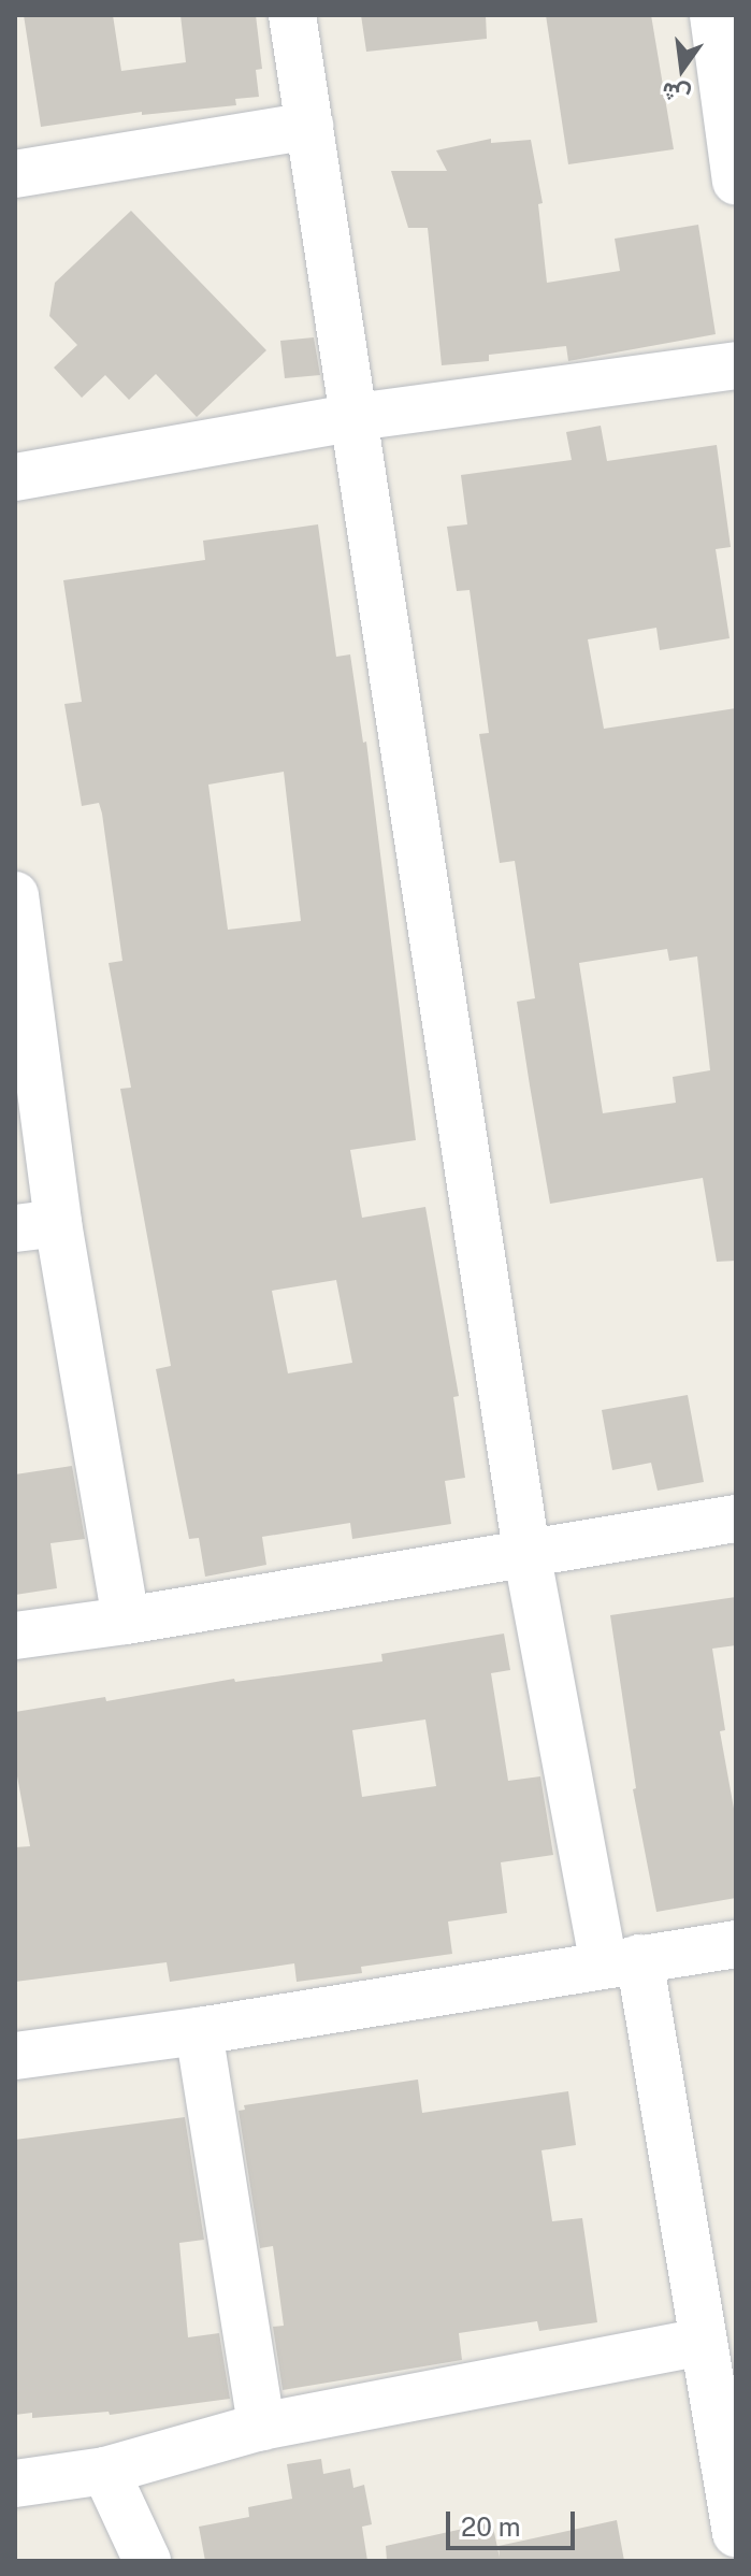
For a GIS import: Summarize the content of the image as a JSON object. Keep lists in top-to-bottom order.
{
  "scale_bar": "20 m",
  "north": "bottom"
}
